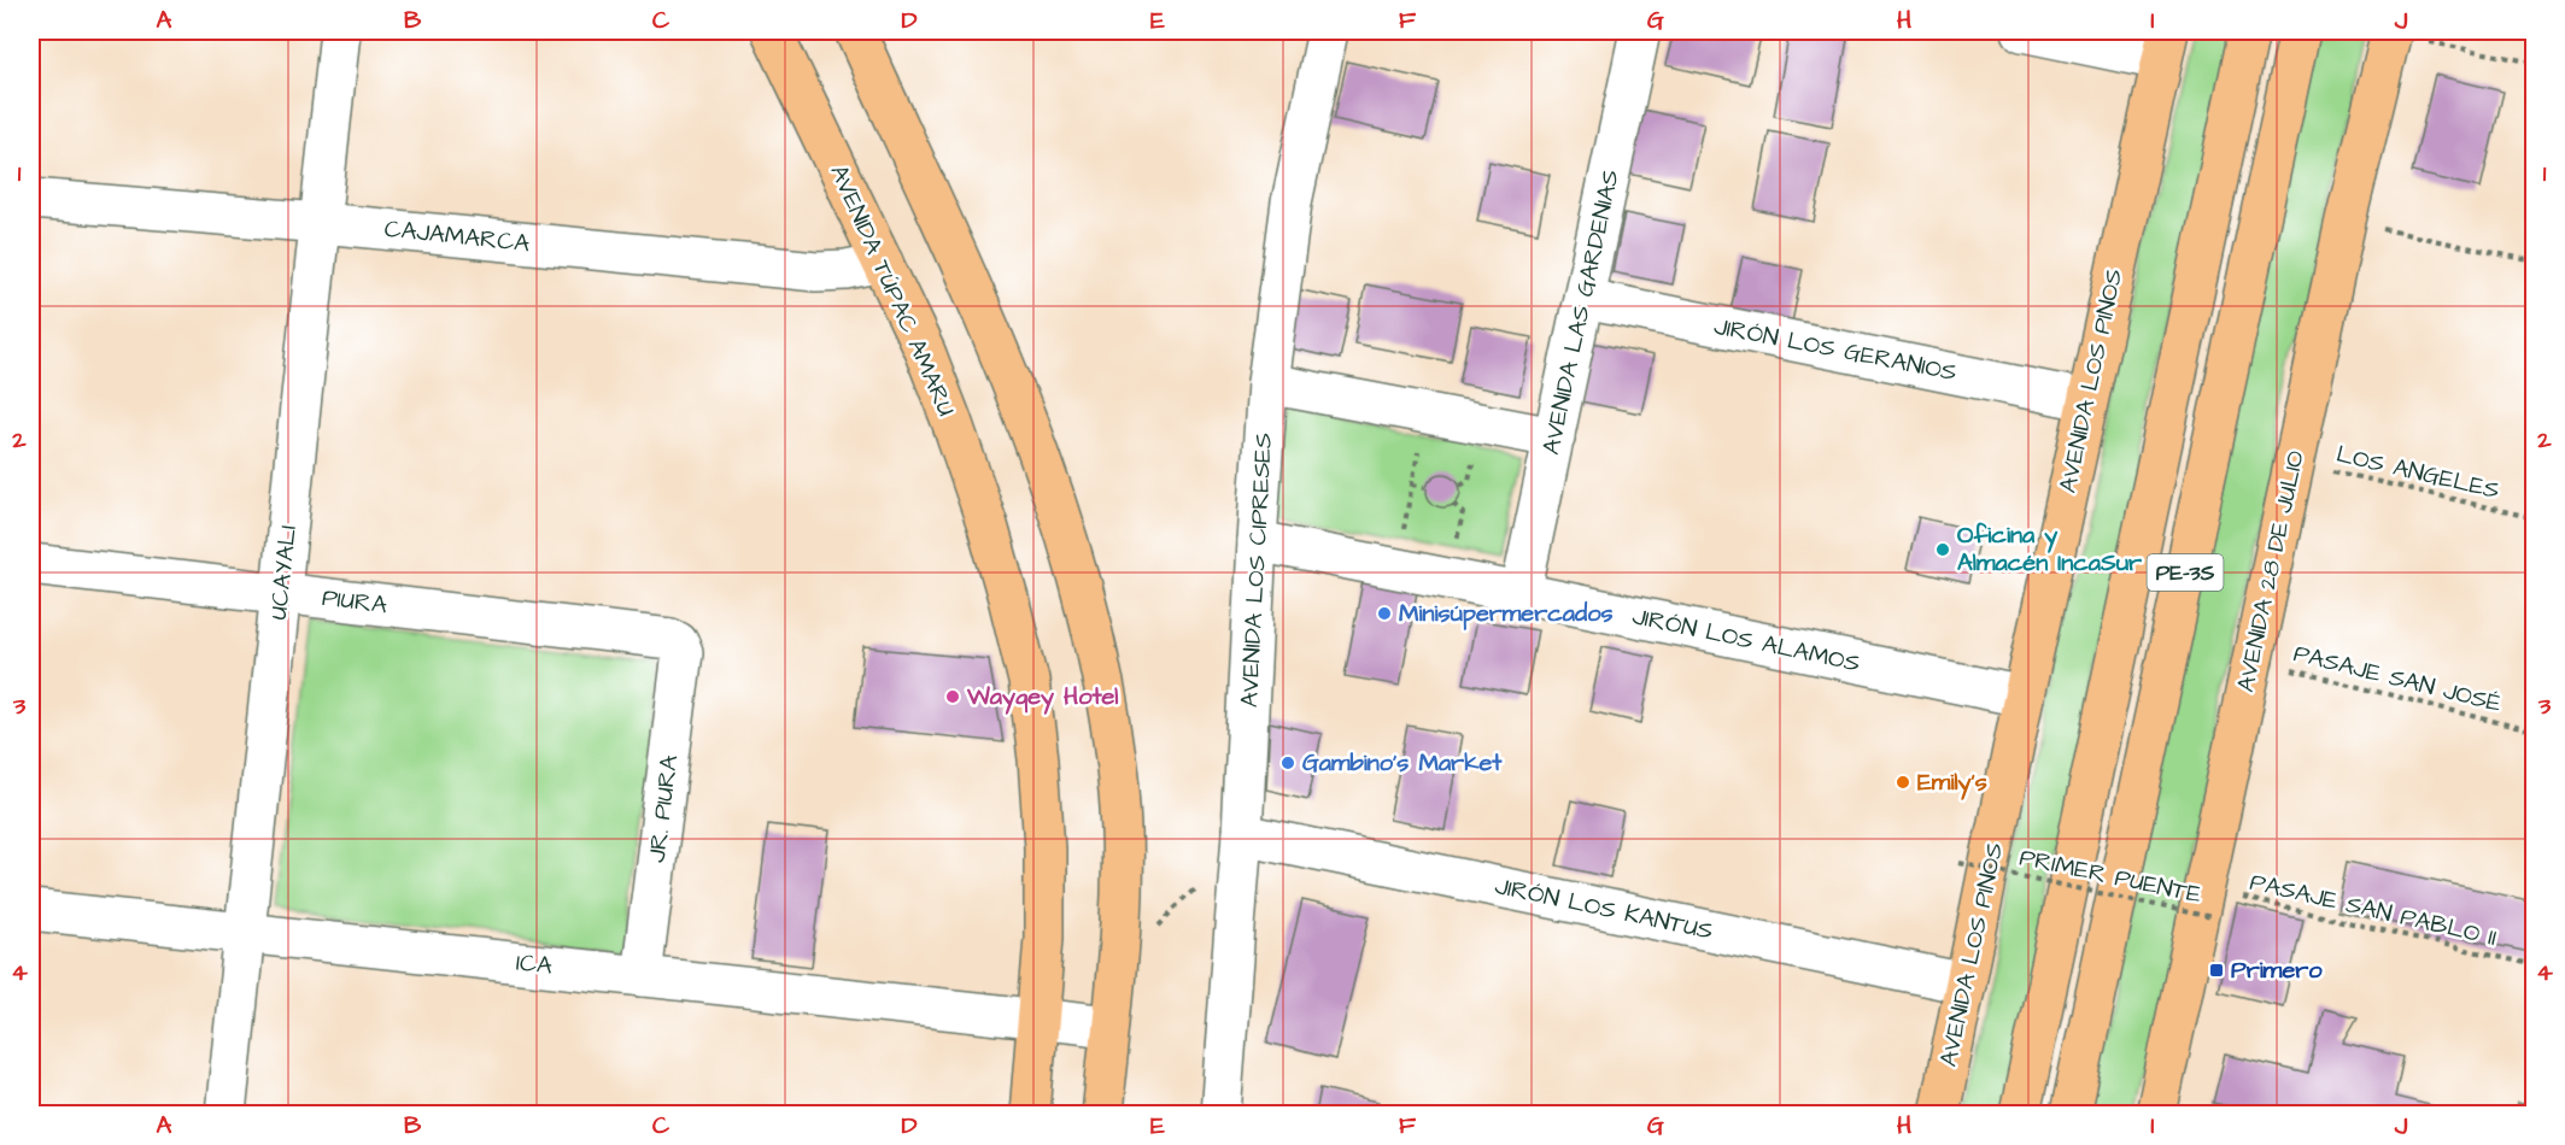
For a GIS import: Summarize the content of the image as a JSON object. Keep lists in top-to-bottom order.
{
  "streets": {
    "main road": [
      "AVENIDA TÚPAC AMARU",
      "AVENIDA LOS PINOS",
      "AVENIDA 28 DE JULIO",
      "PE-3S"
    ],
    "street": [
      "CAJAMARCA",
      "AVENIDA LAS GARDENIAS",
      "JIRÓN LOS GERANIOS",
      "AVENIDA LOS CIPRESES",
      "UCAYALI",
      "PIURA",
      "JIRÓN LOS ALAMOS",
      "JR. PIURA",
      "JIRÓN LOS KANTUS",
      "ICA"
    ],
    "path": [
      "LOS ANGELES",
      "PASAJE SAN JOSÉ",
      "PRIMER PUENTE",
      "PASAJE SAN PABLO II"
    ]
  },
  "crossings": [
    ["CAJAMARCA", "AVENIDA TÚPAC AMARU"],
    ["CAJAMARCA", "UCAYALI"],
    ["AVENIDA TÚPAC AMARU", "ICA"],
    ["AVENIDA LAS GARDENIAS", "JIRÓN LOS GERANIOS"],
    ["AVENIDA LAS GARDENIAS", "JIRÓN LOS ALAMOS"],
    ["JIRÓN LOS GERANIOS", "AVENIDA LOS PINOS"],
    ["AVENIDA LOS PINOS", "JIRÓN LOS ALAMOS"],
    ["AVENIDA LOS PINOS", "JIRÓN LOS KANTUS"],
    ["LOS ANGELES", "AVENIDA 28 DE JULIO"],
    ["AVENIDA LOS CIPRESES", "JIRÓN LOS ALAMOS"],
    ["AVENIDA LOS CIPRESES", "JIRÓN LOS KANTUS"],
    ["AVENIDA 28 DE JULIO", "PASAJE SAN JOSÉ"],
    ["AVENIDA 28 DE JULIO", "PRIMER PUENTE"],
    ["AVENIDA 28 DE JULIO", "PASAJE SAN PABLO II"],
    ["UCAYALI", "PIURA"],
    ["UCAYALI", "ICA"],
    ["PIURA", "JR. PIURA"],
    ["JR. PIURA", "ICA"],
    ["PRIMER PUENTE", "PASAJE SAN PABLO II"]
  ],
  "places": {
    "other": [
      "Oficina y Almacén IncaSur",
      "Minisúpermercados",
      "Wayqey Hotel",
      "Gambino's Market",
      "Emily's"
    ],
    "transit": ["Primero"]
  },
  "grid": {
    "columns": [
      "A",
      "B",
      "C",
      "D",
      "E",
      "F",
      "G",
      "H",
      "I",
      "J"
    ],
    "rows": [
      "1",
      "2",
      "3",
      "4"
    ]
  }
}
